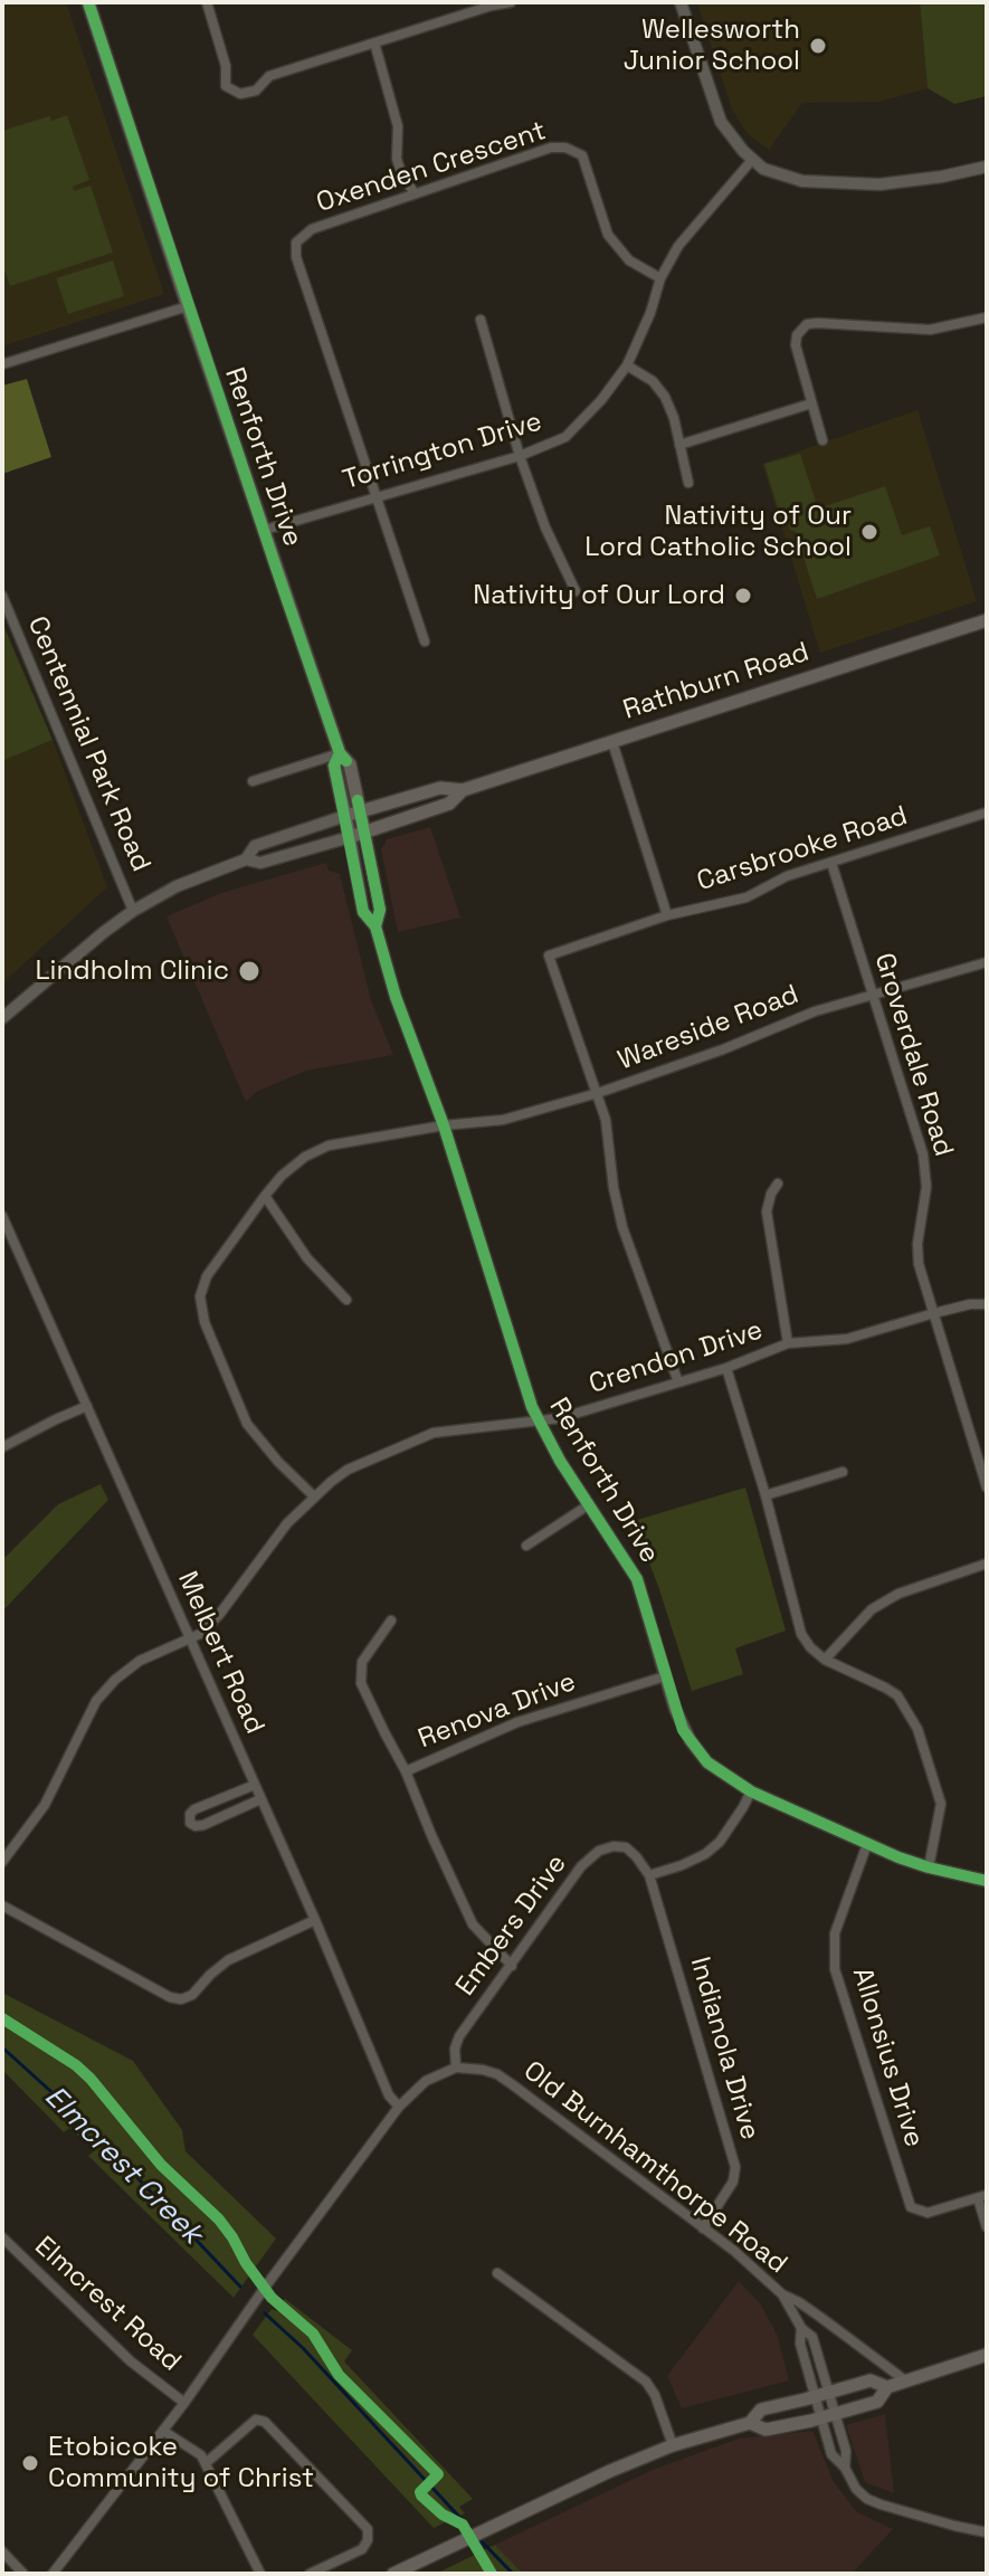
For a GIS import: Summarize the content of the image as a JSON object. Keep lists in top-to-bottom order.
{
  "streets": {
    "main road": ["Renforth Drive", "Rathburn Road"],
    "street": [
      "Oxenden Crescent",
      "Torrington Drive",
      "Centennial Park Road",
      "Carsbrooke Road",
      "Wareside Road",
      "Groverdale Road",
      "Crendon Drive",
      "Melbert Road",
      "Renova Drive",
      "Embers Drive",
      "Indianola Drive",
      "Allonsius Drive",
      "Old Burnhamthorpe Road",
      "Elmcrest Road"
    ]
  },
  "crossings": [
    ["Oxenden Crescent", "Torrington Drive"],
    ["Torrington Drive", "Renforth Drive"],
    ["Renforth Drive", "Rathburn Road"],
    ["Renforth Drive", "Wareside Road"],
    ["Renforth Drive", "Crendon Drive"],
    ["Renforth Drive", "Renova Drive"],
    ["Renforth Drive", "Allonsius Drive"],
    ["Rathburn Road", "Centennial Park Road"],
    ["Carsbrooke Road", "Wareside Road"],
    ["Carsbrooke Road", "Groverdale Road"],
    ["Carsbrooke Road", "Crendon Drive"],
    ["Wareside Road", "Groverdale Road"],
    ["Wareside Road", "Crendon Drive"],
    ["Groverdale Road", "Crendon Drive"],
    ["Crendon Drive", "Melbert Road"],
    ["Renova Drive", "Embers Drive"],
    ["Embers Drive", "Indianola Drive"],
    ["Embers Drive", "Old Burnhamthorpe Road"],
    ["Indianola Drive", "Old Burnhamthorpe Road"]
  ],
  "water": ["Elmcrest Creek"],
  "places": [
    "Wellesworth Junior School",
    "Nativity of Our Lord Catholic School",
    "Nativity of Our Lord",
    "Lindholm Clinic",
    "Etobicoke Community of Christ"
  ]
}
